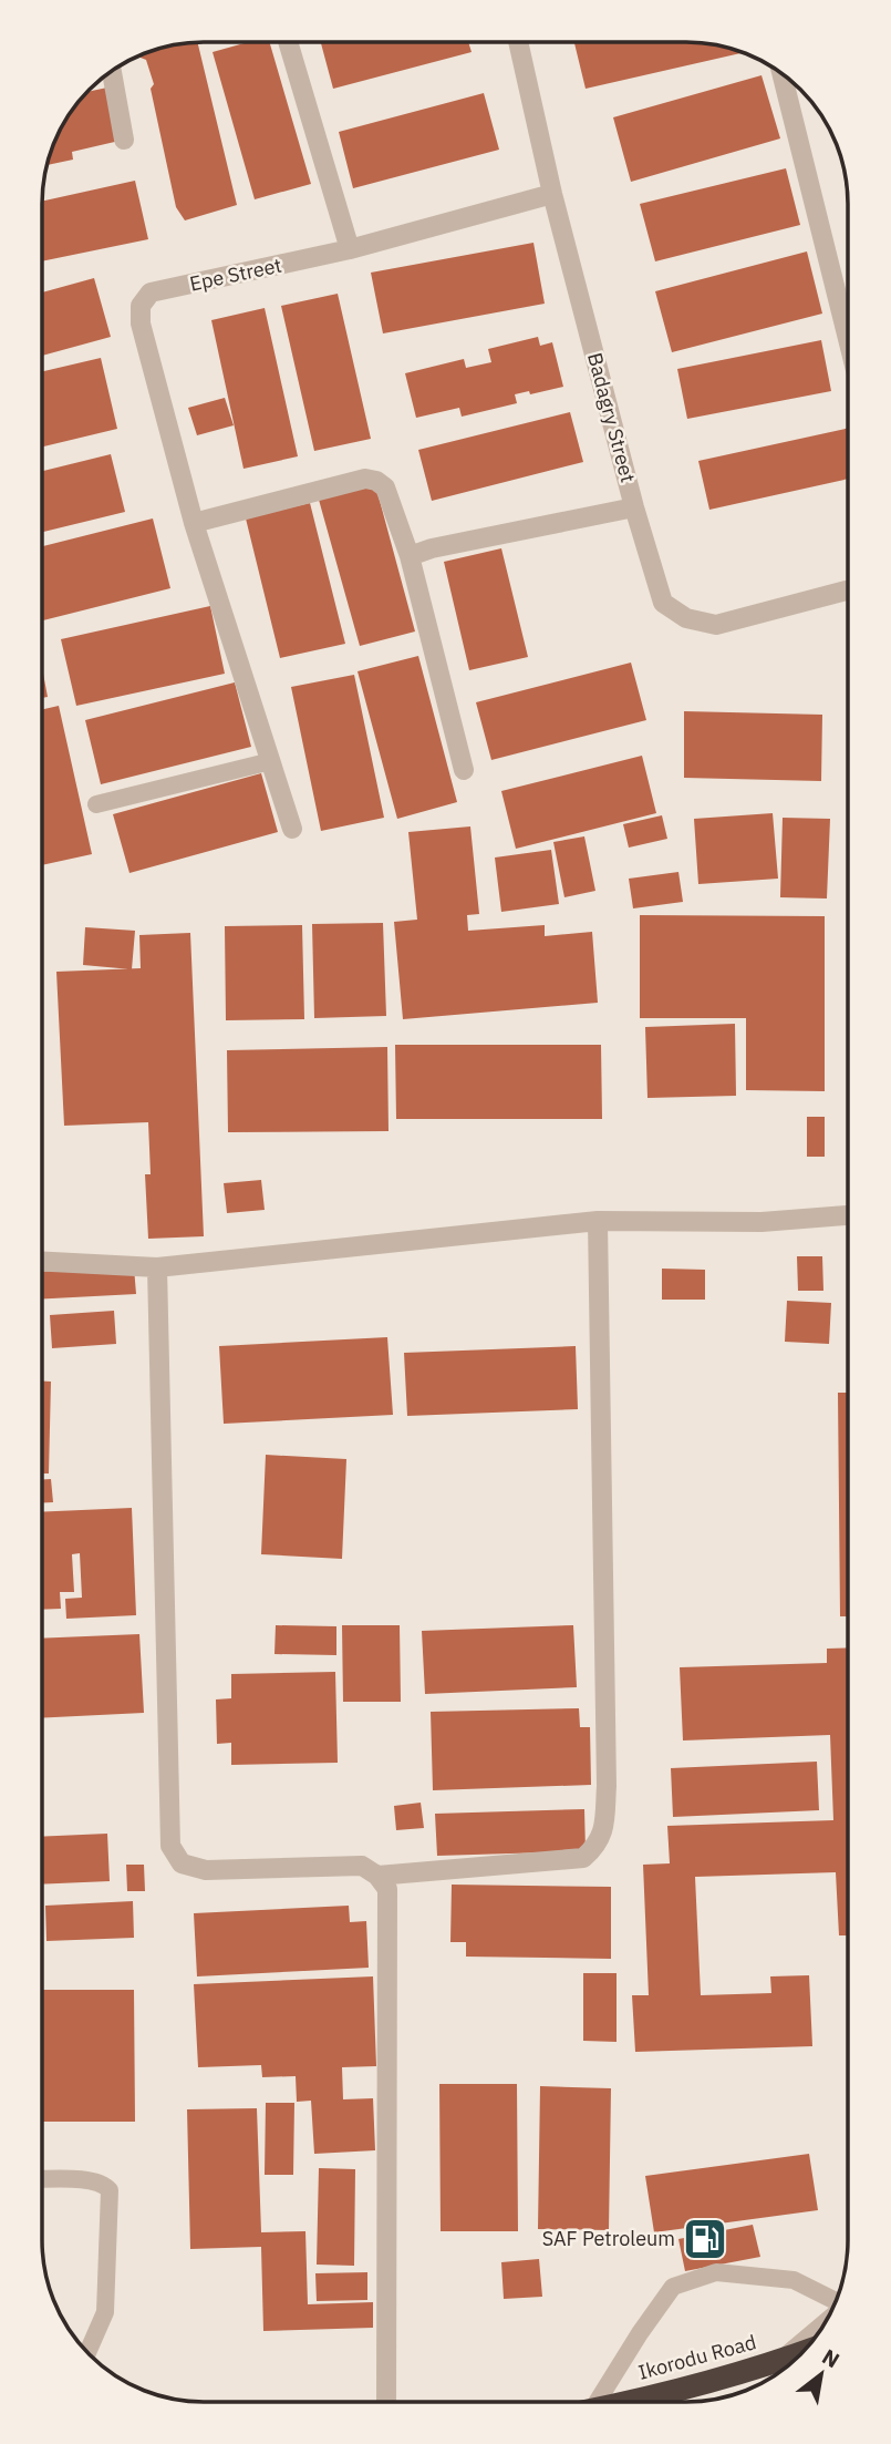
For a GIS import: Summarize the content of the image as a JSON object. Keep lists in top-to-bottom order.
{
  "streets": {
    "highway": ["Ikorodu Road"],
    "street": ["Epe Street", "Badagry Street"]
  },
  "crossings": [
    ["Epe Street", "Badagry Street"]
  ],
  "places": {
    "fuel station": ["SAF Petroleum"]
  },
  "north": "top right"
}
